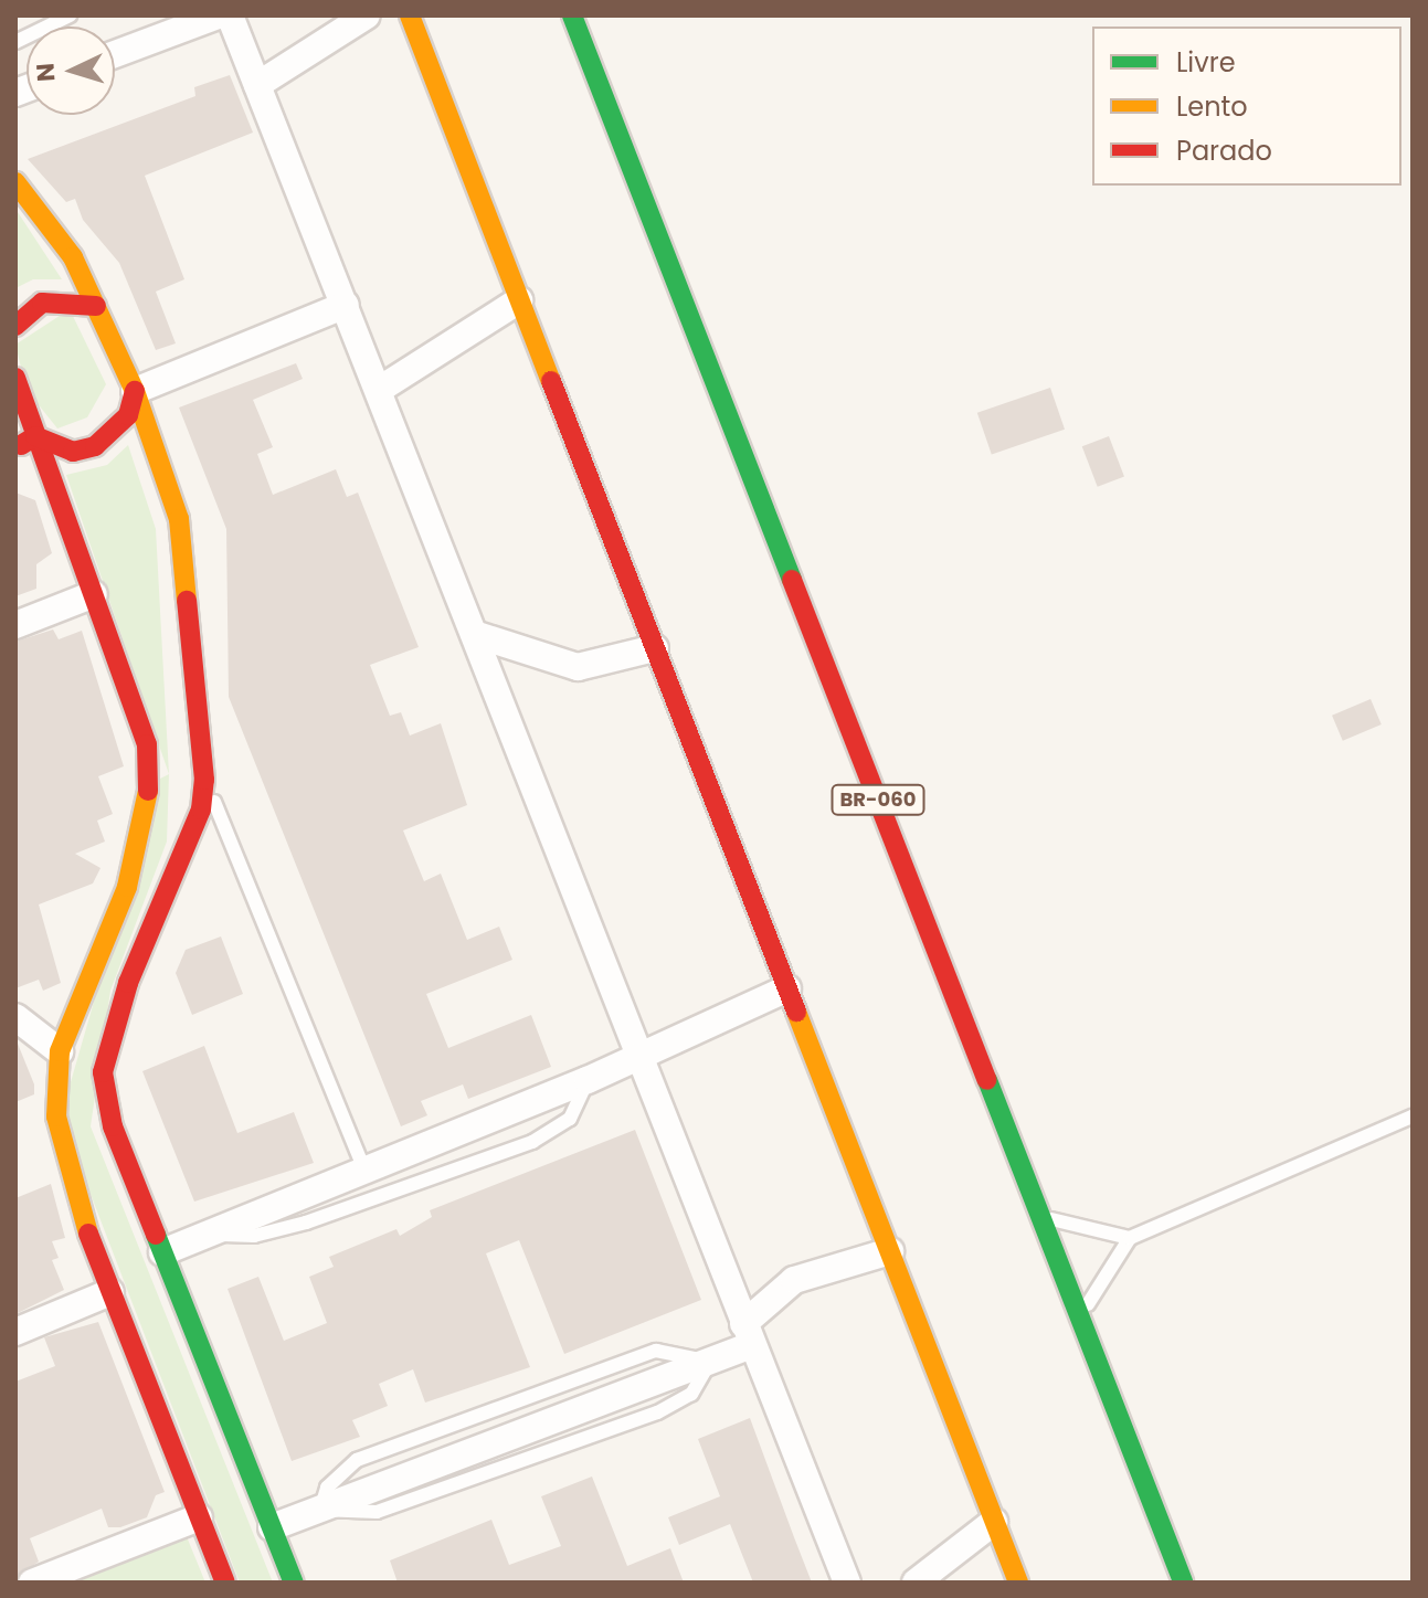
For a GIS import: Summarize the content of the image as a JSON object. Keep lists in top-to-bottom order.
{
  "streets": {
    "main road": ["BR-060"]
  },
  "legend": ["Livre", "Lento", "Parado"],
  "north": "left"
}
